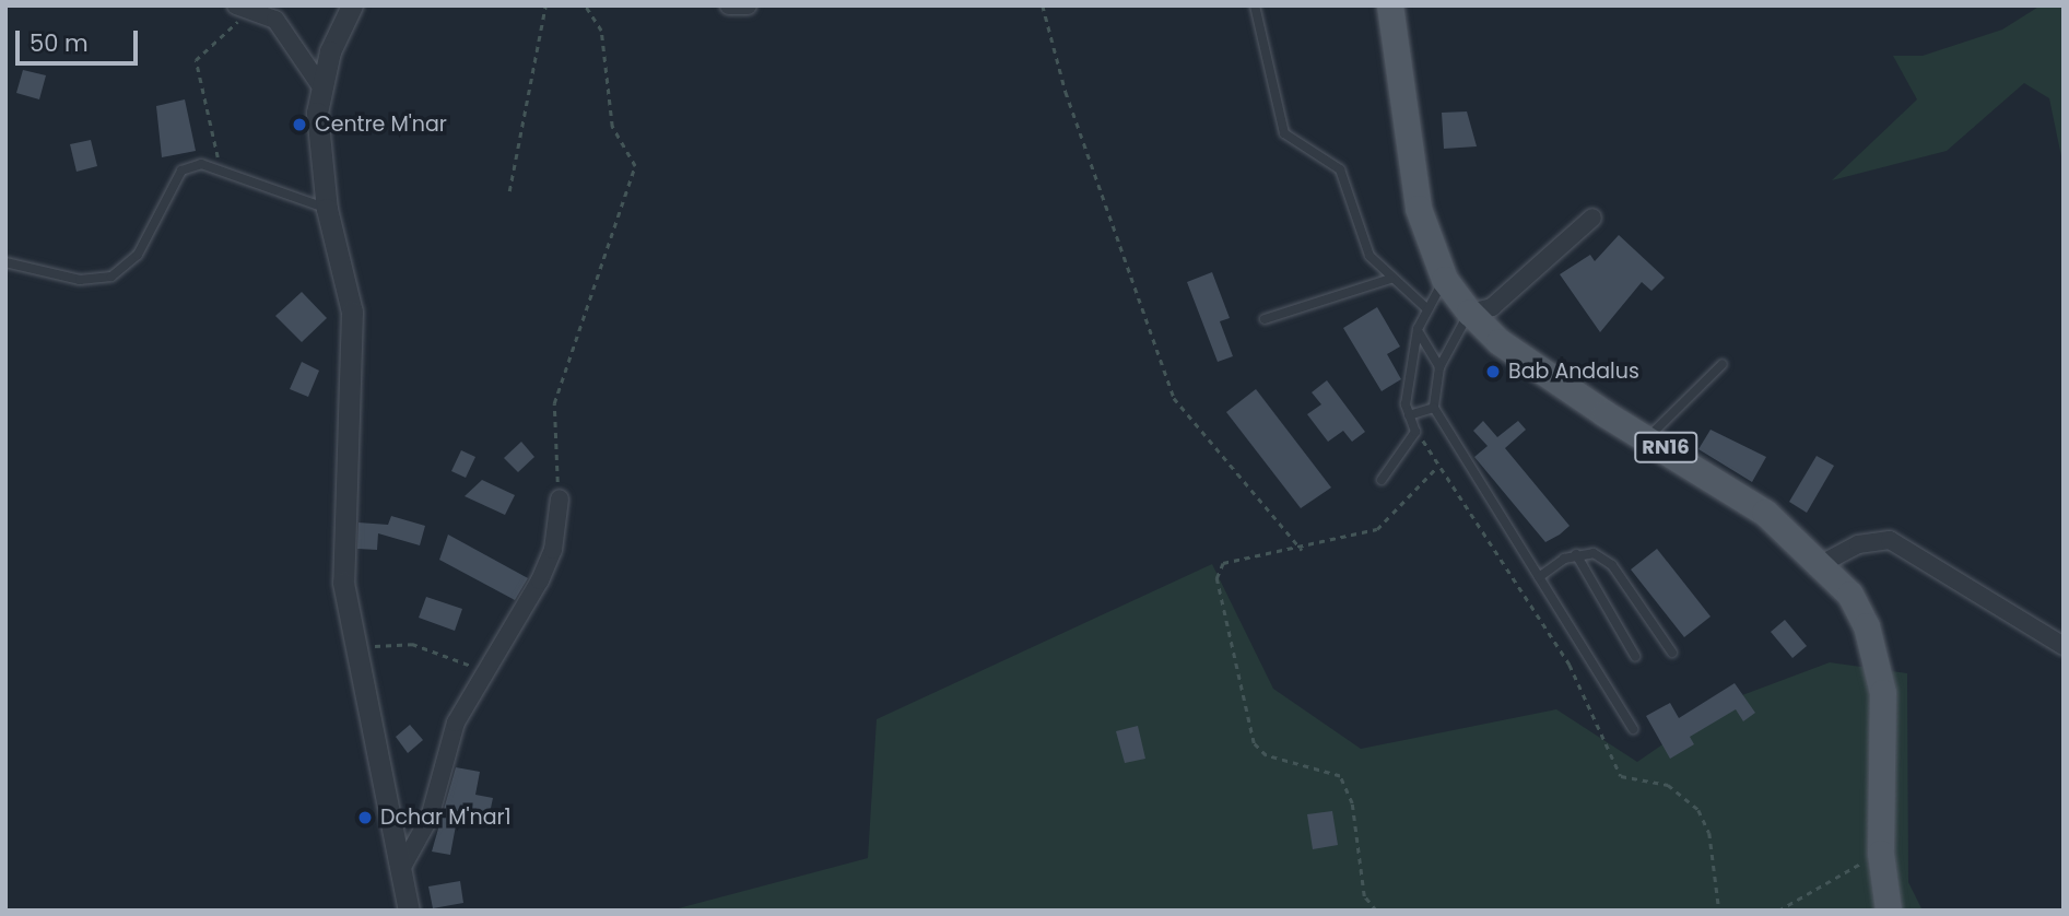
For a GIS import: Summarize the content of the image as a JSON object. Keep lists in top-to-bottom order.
{
  "streets": {
    "main road": ["RN16"]
  },
  "places": ["Centre M'nar", "Bab Andalus", "Dchar M'nar1"],
  "scale_bar": "50 m"
}
